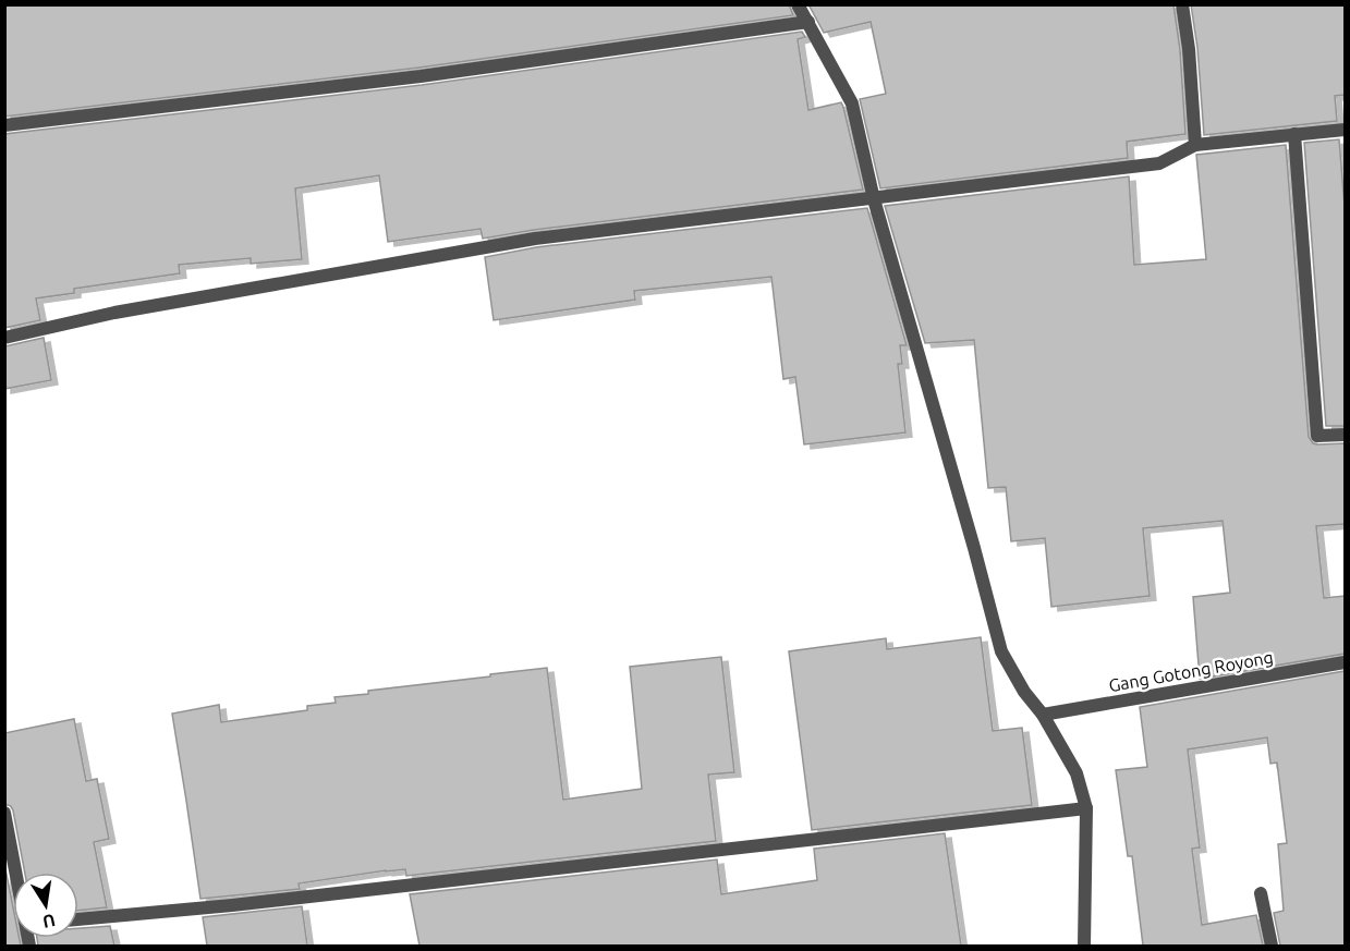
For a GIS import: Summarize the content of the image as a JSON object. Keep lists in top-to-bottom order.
{
  "streets": {
    "street": ["Gang Gotong Royong"]
  },
  "north": "bottom"
}
